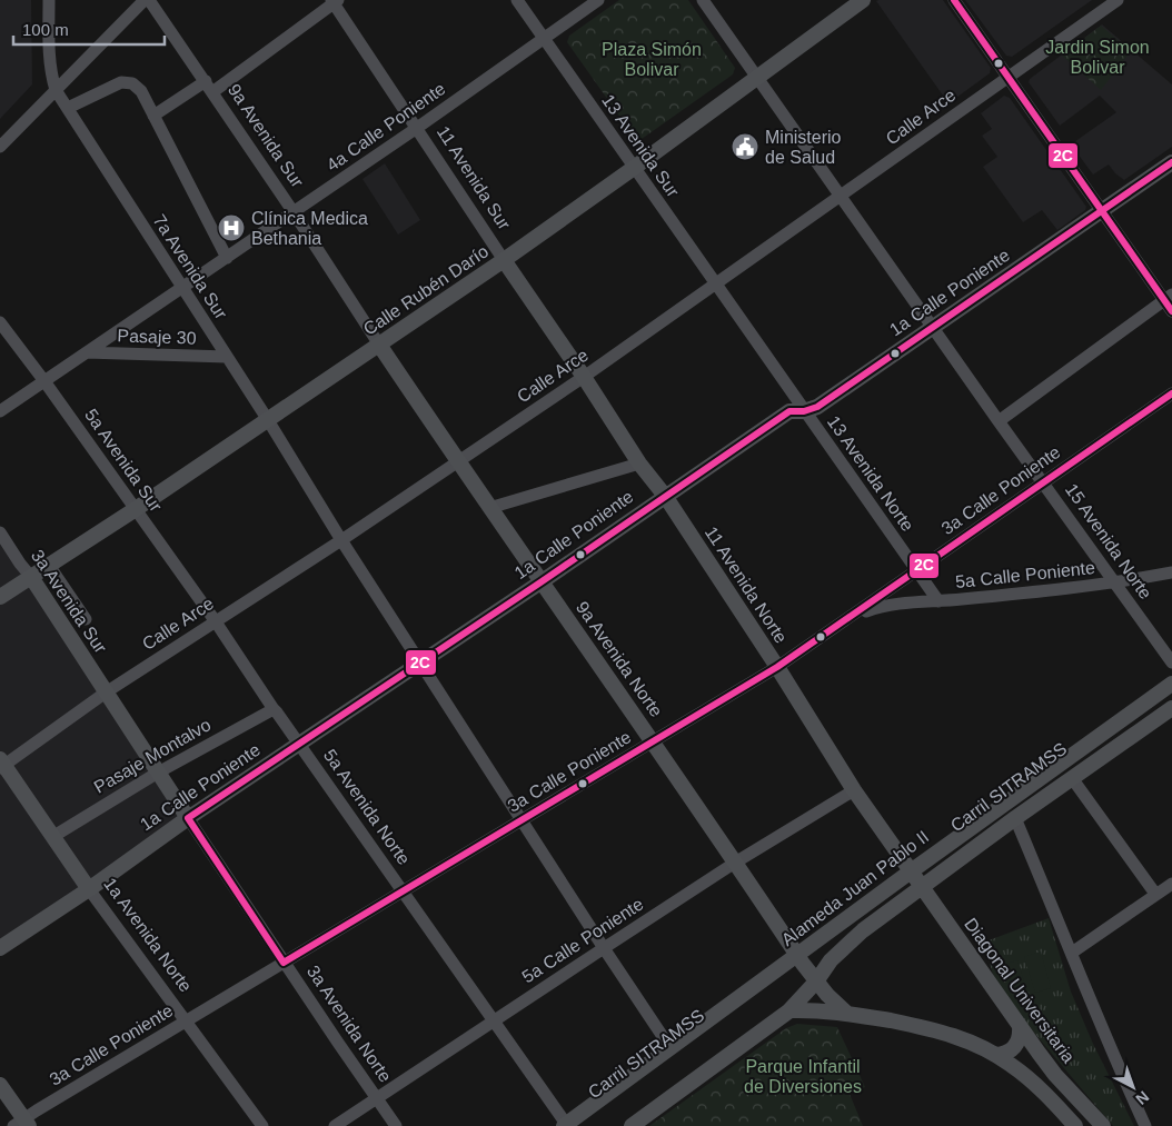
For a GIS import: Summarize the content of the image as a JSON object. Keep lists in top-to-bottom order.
{
  "streets": {
    "main road": [
      "9a Avenida Sur",
      "11 Avenida Sur",
      "Calle Rubén Darío",
      "1a Calle Poniente",
      "11 Avenida Norte",
      "3a Avenida Sur",
      "9a Avenida Norte",
      "Carril SITRAMSS",
      "Alameda Juan Pablo II",
      "1a Avenida Norte",
      "Diagonal Universitaria",
      "3a Avenida Norte"
    ],
    "street": [
      "Calle Arce",
      "4a Calle Poniente",
      "13 Avenida Sur",
      "7a Avenida Sur",
      "Pasaje 30",
      "5a Avenida Sur",
      "13 Avenida Norte",
      "3a Calle Poniente",
      "15 Avenida Norte",
      "5a Calle Poniente",
      "Pasaje Montalvo",
      "5a Avenida Norte"
    ]
  },
  "crossings": [
    ["Calle Arce", "9a Avenida Sur"],
    ["Calle Arce", "13 Avenida Sur"],
    ["Calle Arce", "11 Avenida Sur"],
    ["Calle Arce", "7a Avenida Sur"],
    ["Calle Arce", "5a Avenida Sur"],
    ["Calle Arce", "13 Avenida Norte"],
    ["Calle Arce", "15 Avenida Norte"],
    ["Calle Arce", "11 Avenida Norte"],
    ["Calle Arce", "3a Avenida Sur"],
    ["Calle Arce", "9a Avenida Norte"],
    ["Calle Arce", "5a Avenida Norte"],
    ["Calle Arce", "1a Avenida Norte"],
    ["Calle Arce", "3a Avenida Norte"],
    ["4a Calle Poniente", "9a Avenida Sur"],
    ["4a Calle Poniente", "13 Avenida Sur"],
    ["4a Calle Poniente", "11 Avenida Sur"],
    ["4a Calle Poniente", "7a Avenida Sur"],
    ["4a Calle Poniente", "Pasaje 30"],
    ["4a Calle Poniente", "5a Avenida Sur"],
    ["9a Avenida Sur", "Calle Rubén Darío"],
    ["9a Avenida Sur", "9a Avenida Norte"],
    ["13 Avenida Sur", "Calle Rubén Darío"],
    ["13 Avenida Sur", "13 Avenida Norte"],
    ["11 Avenida Sur", "Calle Rubén Darío"],
    ["11 Avenida Sur", "11 Avenida Norte"],
    ["7a Avenida Sur", "Calle Rubén Darío"],
    ["7a Avenida Sur", "1a Calle Poniente"],
    ["7a Avenida Sur", "Pasaje 30"],
    ["7a Avenida Sur", "3a Calle Poniente"],
    ["7a Avenida Sur", "5a Calle Poniente"],
    ["7a Avenida Sur", "Alameda Juan Pablo II"],
    ["Calle Rubén Darío", "5a Avenida Sur"],
    ["Calle Rubén Darío", "15 Avenida Norte"],
    ["Calle Rubén Darío", "3a Avenida Sur"],
    ["1a Calle Poniente", "13 Avenida Norte"],
    ["1a Calle Poniente", "15 Avenida Norte"],
    ["1a Calle Poniente", "11 Avenida Norte"],
    ["1a Calle Poniente", "9a Avenida Norte"],
    ["1a Calle Poniente", "5a Avenida Norte"],
    ["1a Calle Poniente", "1a Avenida Norte"],
    ["1a Calle Poniente", "3a Avenida Norte"],
    ["5a Avenida Sur", "5a Avenida Norte"],
    ["13 Avenida Norte", "3a Calle Poniente"],
    ["13 Avenida Norte", "5a Calle Poniente"],
    ["3a Calle Poniente", "15 Avenida Norte"],
    ["3a Calle Poniente", "5a Calle Poniente"],
    ["3a Calle Poniente", "11 Avenida Norte"],
    ["3a Calle Poniente", "9a Avenida Norte"],
    ["3a Calle Poniente", "5a Avenida Norte"],
    ["3a Calle Poniente", "1a Avenida Norte"],
    ["3a Calle Poniente", "3a Avenida Norte"],
    ["15 Avenida Norte", "5a Calle Poniente"],
    ["5a Calle Poniente", "11 Avenida Norte"],
    ["5a Calle Poniente", "9a Avenida Norte"],
    ["5a Calle Poniente", "5a Avenida Norte"],
    ["5a Calle Poniente", "3a Avenida Norte"],
    ["11 Avenida Norte", "Carril SITRAMSS"],
    ["11 Avenida Norte", "Alameda Juan Pablo II"],
    ["11 Avenida Norte", "Diagonal Universitaria"],
    ["3a Avenida Sur", "3a Avenida Norte"],
    ["9a Avenida Norte", "Carril SITRAMSS"],
    ["9a Avenida Norte", "Alameda Juan Pablo II"],
    ["Pasaje Montalvo", "5a Avenida Norte"],
    ["Pasaje Montalvo", "1a Avenida Norte"],
    ["Pasaje Montalvo", "3a Avenida Norte"],
    ["Carril SITRAMSS", "5a Avenida Norte"],
    ["Carril SITRAMSS", "Alameda Juan Pablo II"],
    ["Carril SITRAMSS", "Diagonal Universitaria"],
    ["5a Avenida Norte", "Alameda Juan Pablo II"],
    ["Alameda Juan Pablo II", "Diagonal Universitaria"]
  ],
  "parks": ["Jardin Simon Bolivar", "Plaza Simón Bolivar", "Parque Infantil de Diversiones"],
  "places": {
    "public building": ["Ministerio de Salud"],
    "hospital": ["Clínica Medica Bethania"]
  },
  "lines": ["transit line 2C"],
  "scale_bar": "100 m",
  "north": "bottom right"
}
